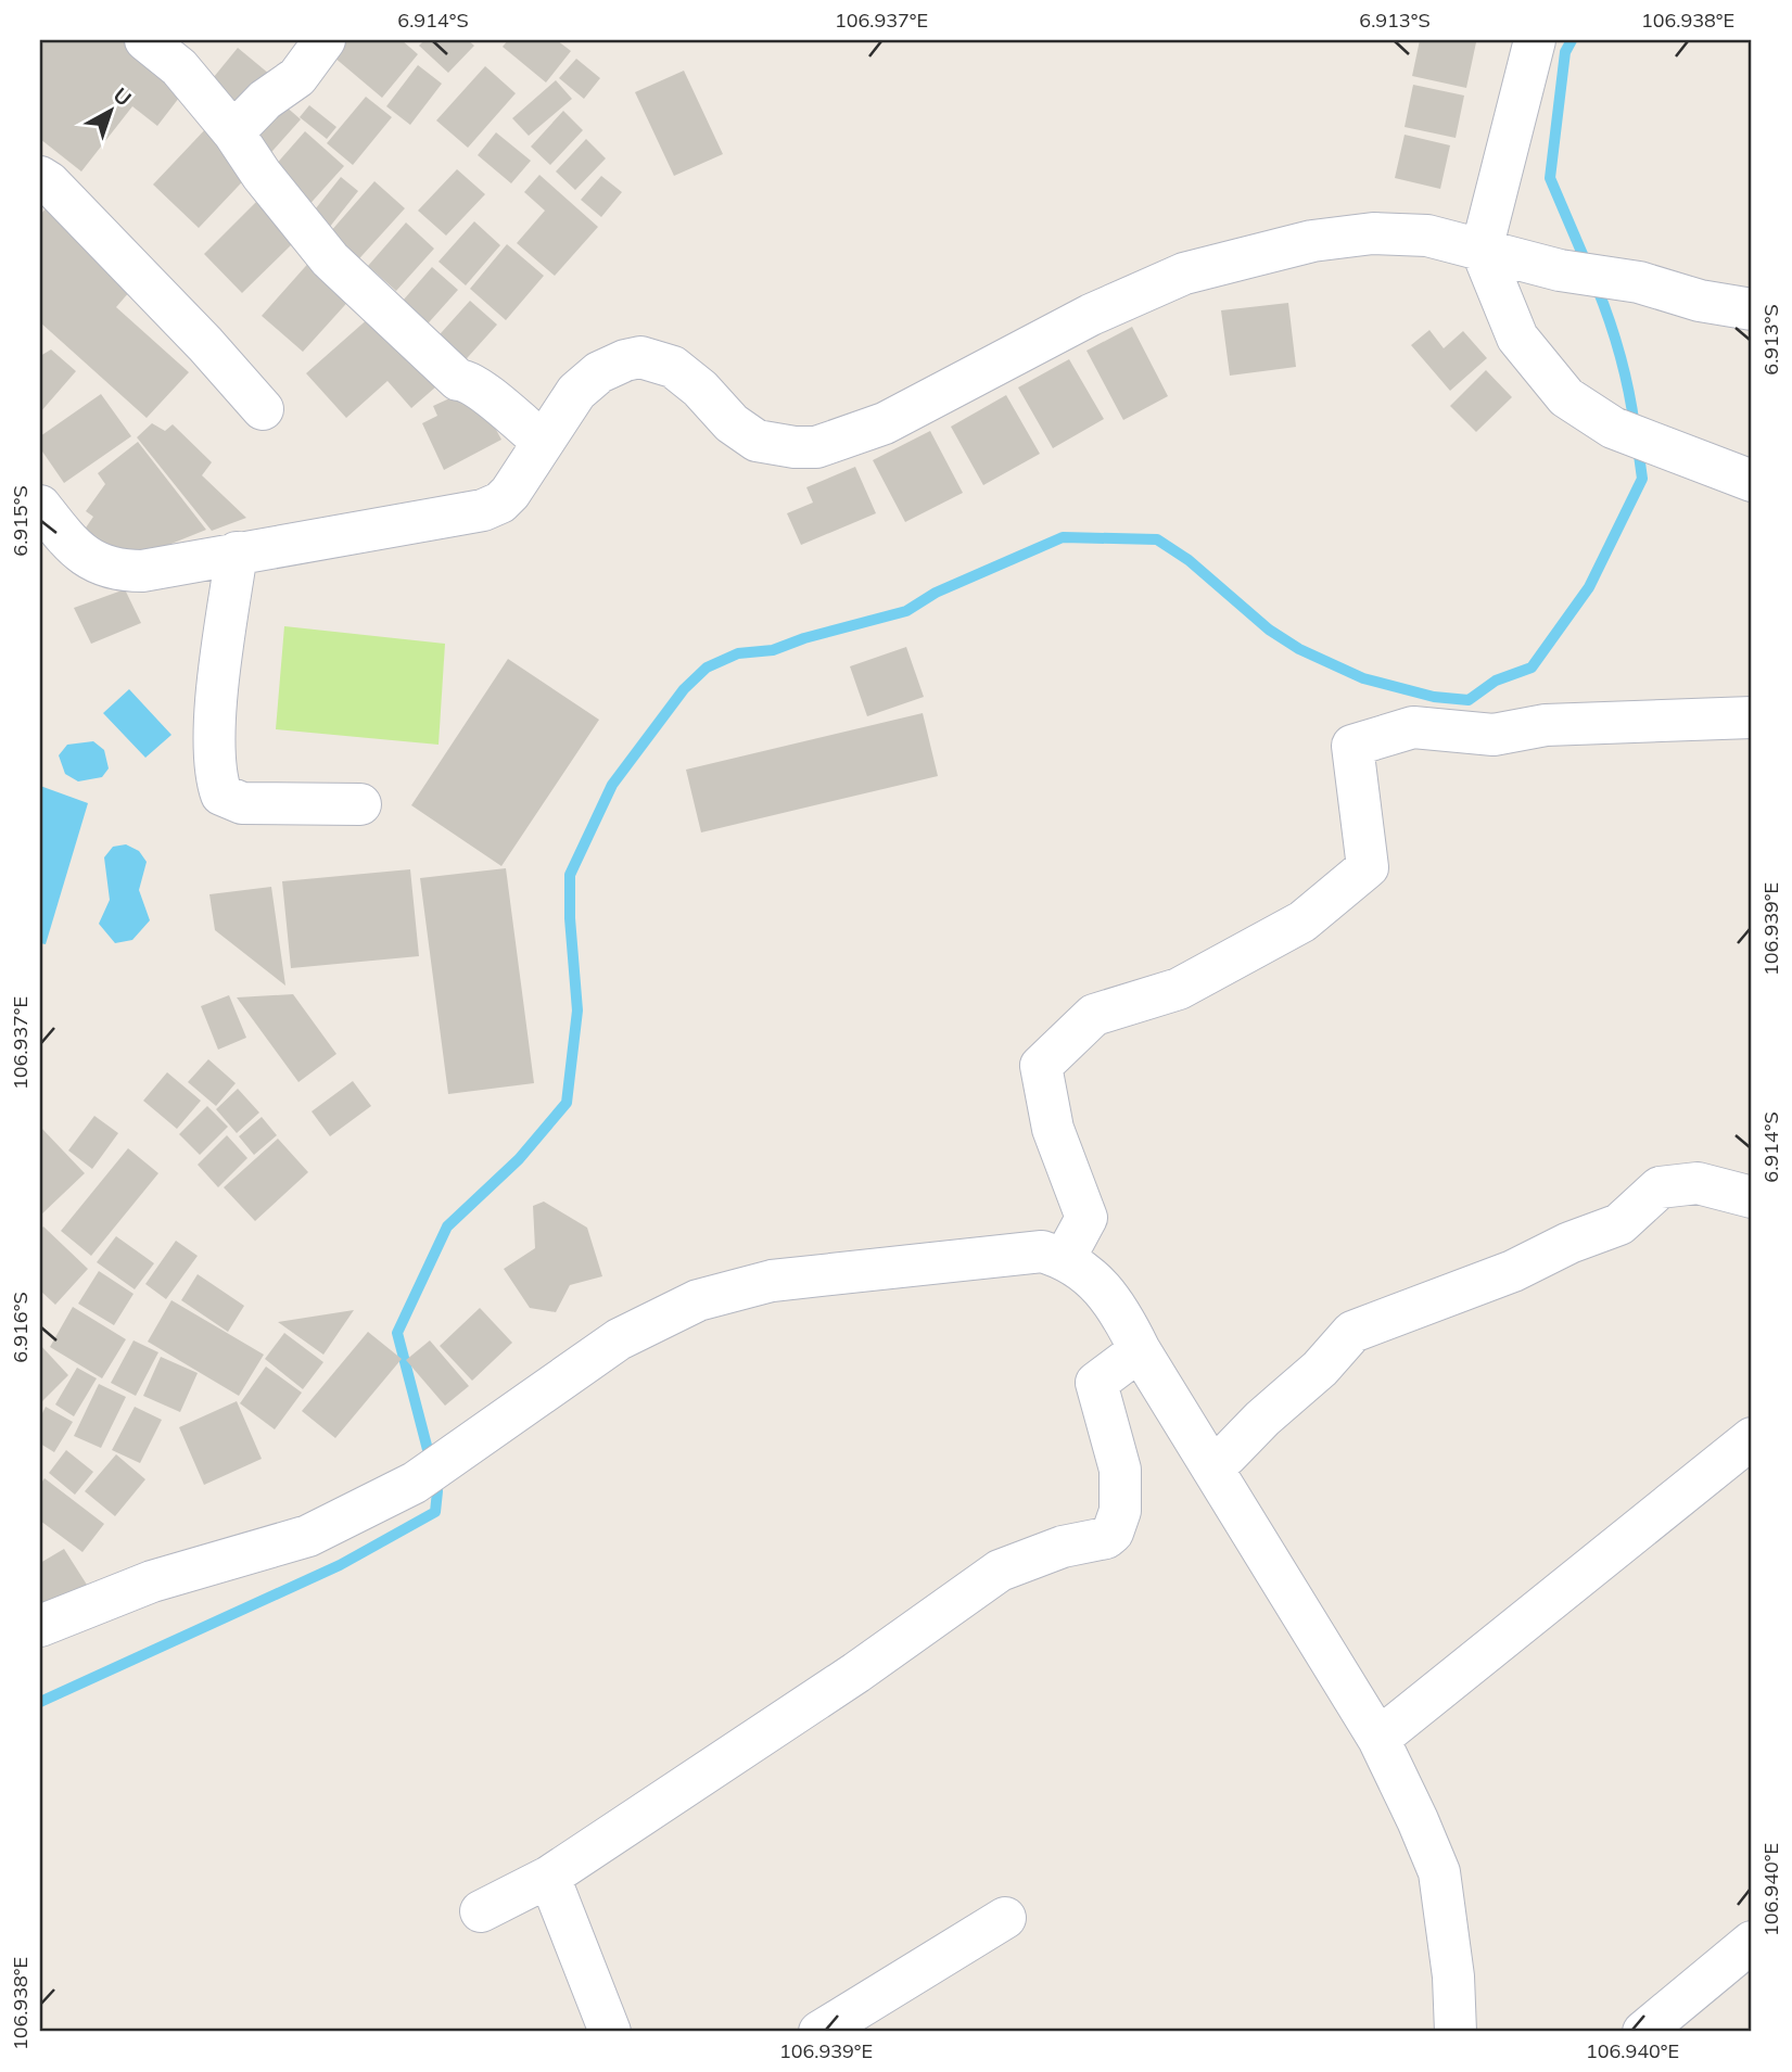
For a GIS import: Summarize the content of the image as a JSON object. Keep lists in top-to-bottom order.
{
  "north": "top right",
  "coordinates": [
    "6.914°S",
    "106.937°E",
    "6.913°S",
    "106.938°E",
    "6.915°S",
    "106.939°E",
    "6.916°S",
    "106.940°E"
  ]
}
